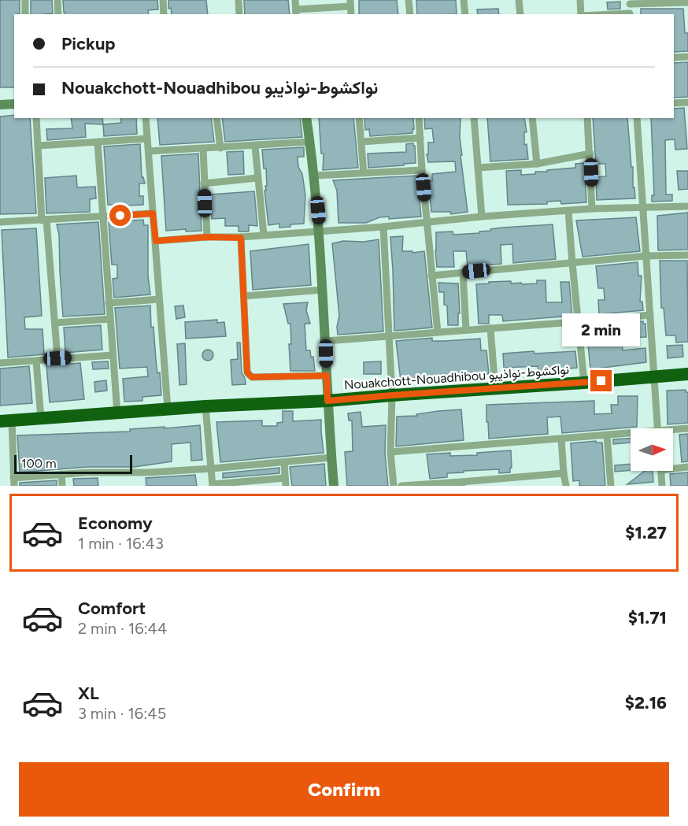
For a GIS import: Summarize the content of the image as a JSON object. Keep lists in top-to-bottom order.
{
  "streets": {
    "highway": ["Nouakchott-Nouadhibou نواكشوط-نواذيبو"]
  },
  "scale_bar": "100 m",
  "north": "right",
  "page": {
    "banner": ["Pickup", "Nouakchott-Nouadhibou نواكشوط-نواذيبو"],
    "bubble": "2 min",
    "scale": "100 m",
    "list": [
      {
        "name": "Economy",
        "note": "1 min · 16:43",
        "value": "$1.27"
      },
      {
        "name": "Comfort",
        "note": "2 min · 16:44",
        "value": "$1.71"
      },
      {
        "name": "XL",
        "note": "3 min · 16:45",
        "value": "$2.16"
      }
    ],
    "buttons": "Confirm"
  }
}
